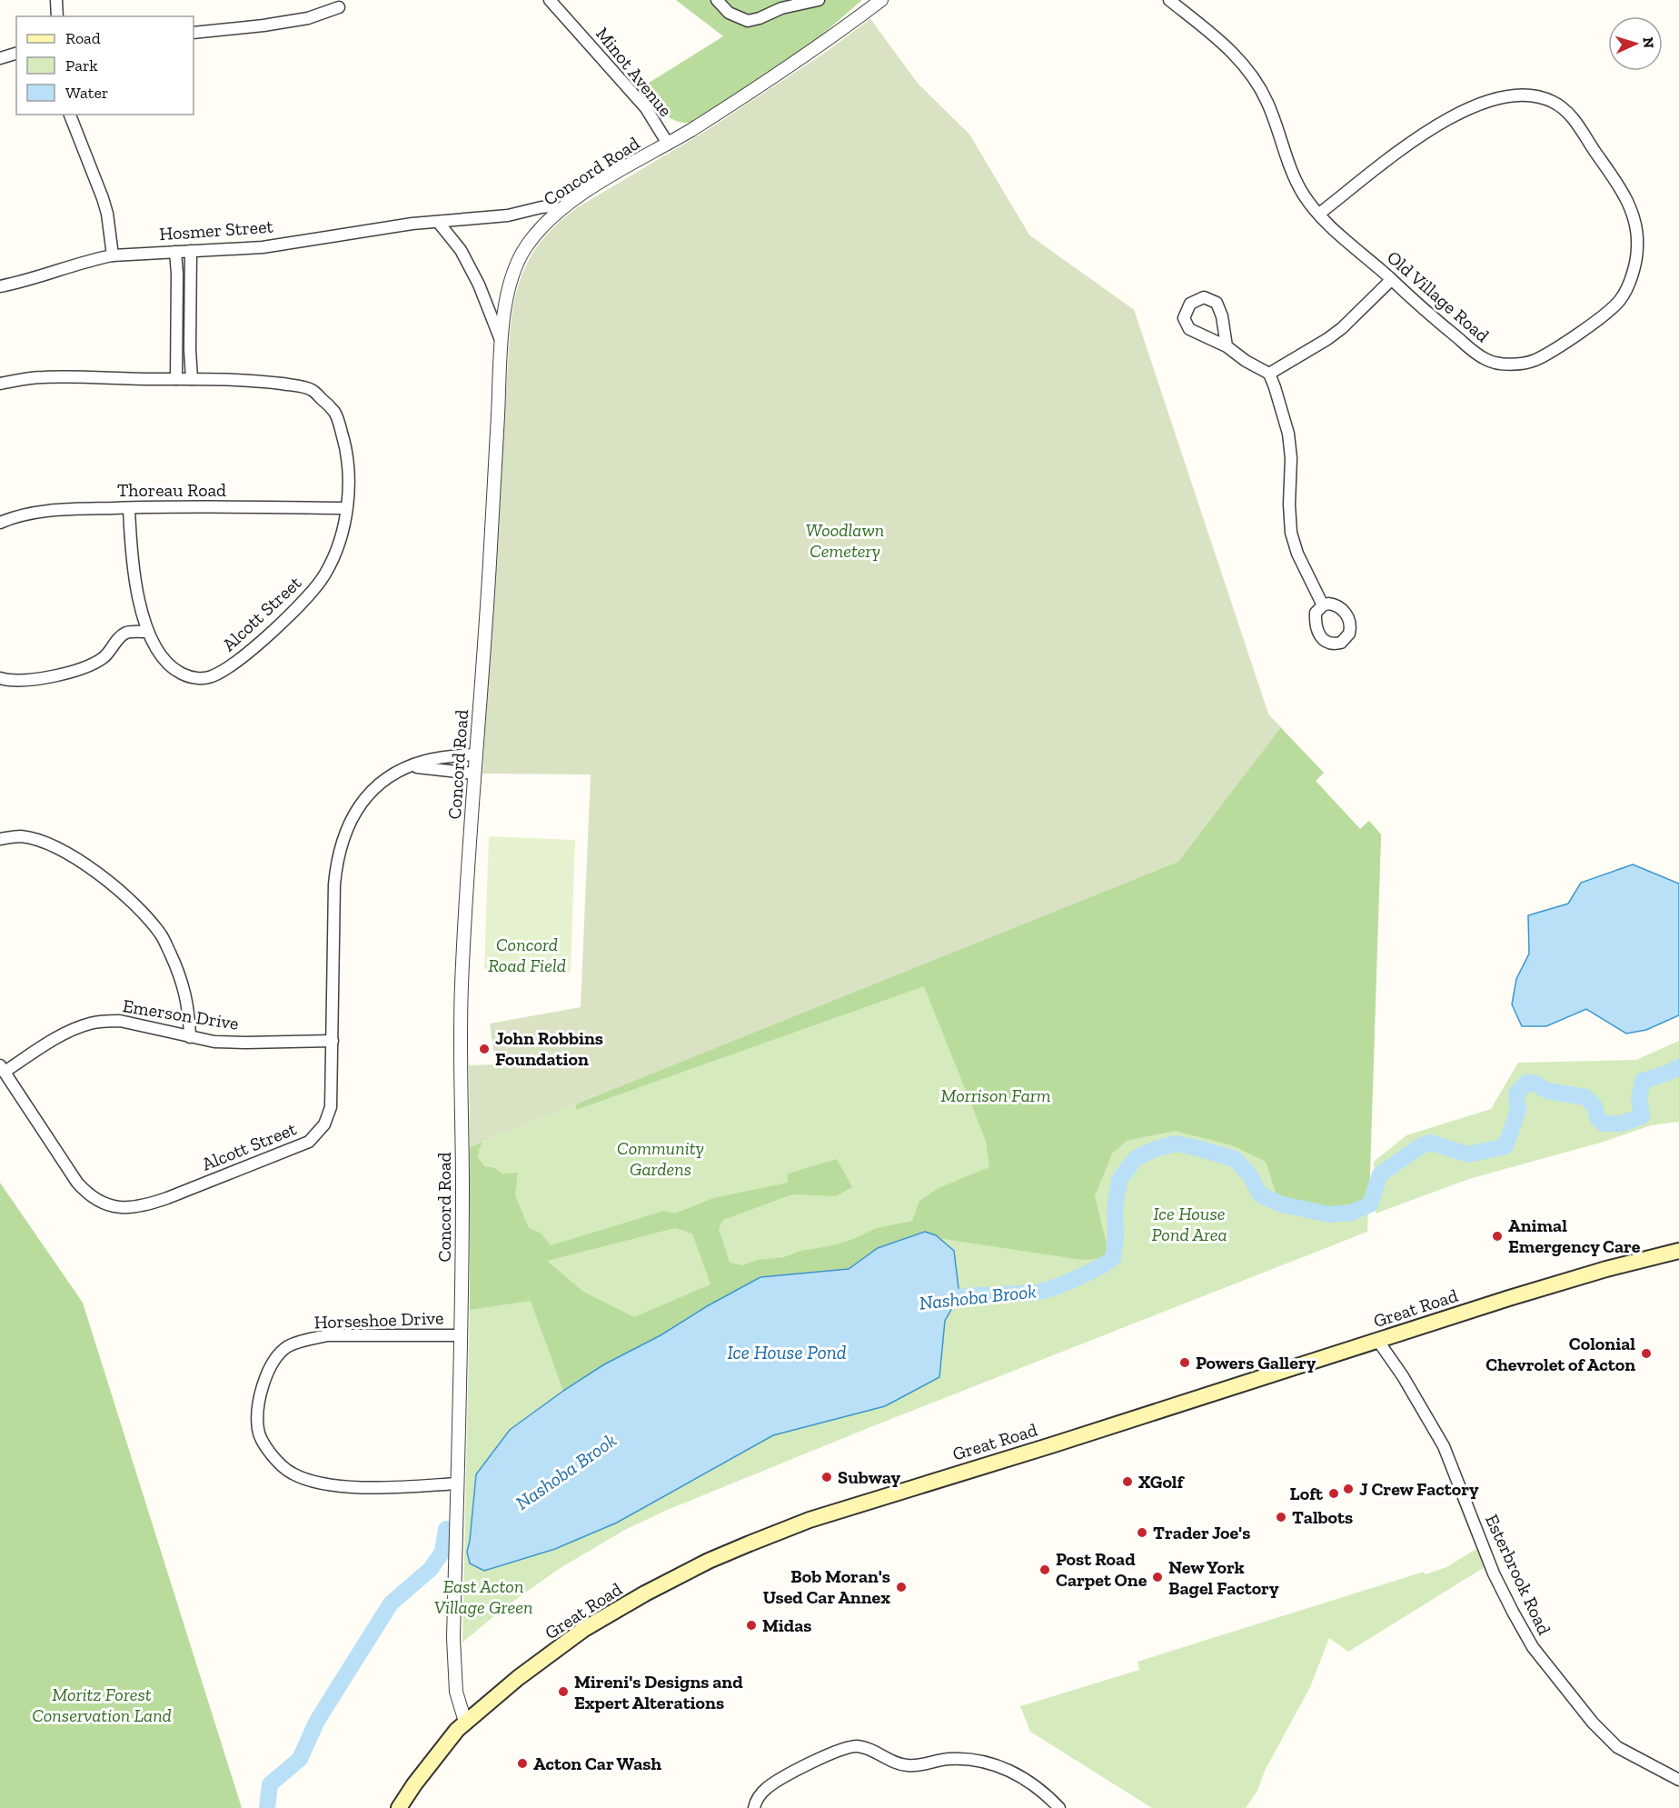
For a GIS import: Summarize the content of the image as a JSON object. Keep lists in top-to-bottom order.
{
  "streets": {
    "main road": ["Great Road"],
    "street": [
      "Minot Avenue",
      "Concord Road",
      "Hosmer Street",
      "Old Village Road",
      "Thoreau Road",
      "Alcott Street",
      "Emerson Drive",
      "Horseshoe Drive",
      "Esterbrook Road"
    ]
  },
  "crossings": [
    ["Minot Avenue", "Concord Road"],
    ["Concord Road", "Hosmer Street"],
    ["Concord Road", "Alcott Street"],
    ["Concord Road", "Great Road"],
    ["Concord Road", "Horseshoe Drive"],
    ["Thoreau Road", "Alcott Street"],
    ["Alcott Street", "Emerson Drive"],
    ["Great Road", "Esterbrook Road"]
  ],
  "water": ["Nashoba Brook", "Ice House Pond"],
  "parks": [
    "Woodlawn Cemetery",
    "Concord Road Field",
    "Morrison Farm",
    "Community Gardens",
    "Ice House Pond Area",
    "East Acton Village Green",
    "Moritz Forest Conservation Land"
  ],
  "places": [
    "John Robbins Foundation",
    "Animal Emergency Care",
    "Colonial Chevrolet of Acton",
    "Powers Gallery",
    "Subway",
    "XGolf",
    "J Crew Factory",
    "Loft",
    "Talbots",
    "Trader Joe's",
    "Post Road Carpet One",
    "New York Bagel Factory",
    "Bob Moran's Used Car Annex",
    "Midas",
    "Mireni's Designs and Expert Alterations",
    "Acton Car Wash"
  ],
  "legend": ["Road", "Park", "Water"],
  "north": "right"
}
